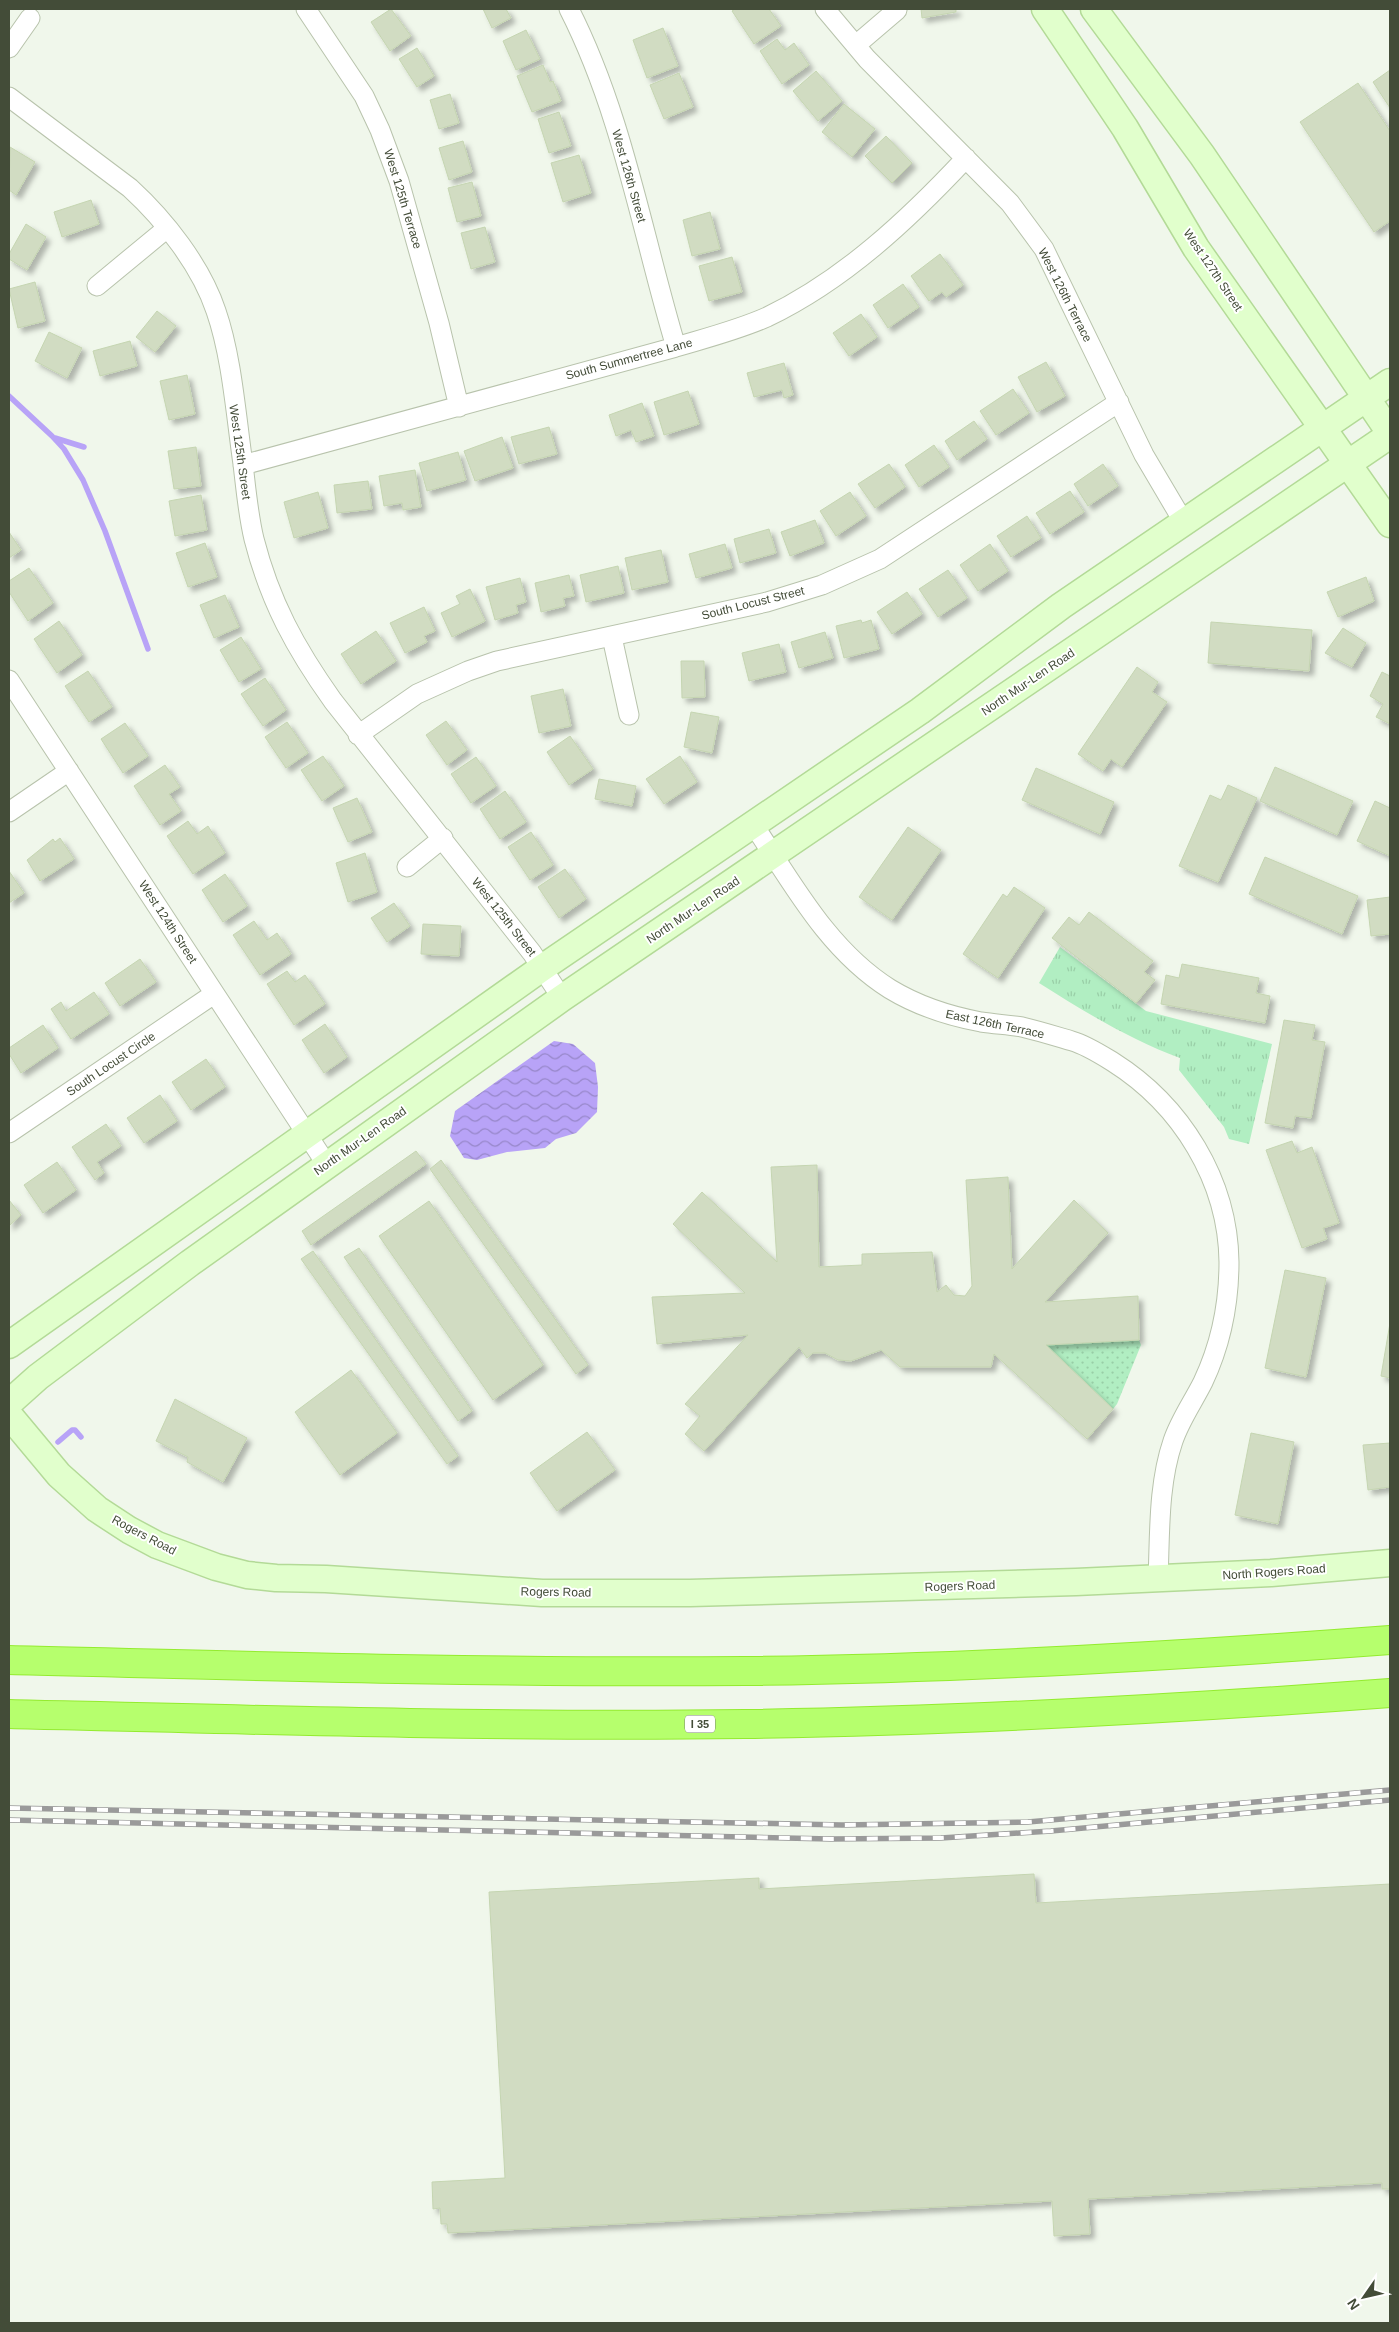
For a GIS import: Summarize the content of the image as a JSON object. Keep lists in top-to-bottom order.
{
  "streets": {
    "highway": ["I 35"],
    "main road": [
      "West 127th Street",
      "North Mur-Len Road",
      "Rogers Road",
      "North Rogers Road"
    ],
    "street": [
      "West 126th Street",
      "West 125th Terrace",
      "West 126th Terrace",
      "South Summertree Lane",
      "West 125th Street",
      "South Locust Street",
      "West 124th Street",
      "East 126th Terrace",
      "South Locust Circle"
    ]
  },
  "crossings": [
    ["West 126th Street", "South Summertree Lane"],
    ["West 125th Terrace", "South Summertree Lane"],
    ["West 127th Street", "North Mur-Len Road"],
    ["West 126th Terrace", "South Summertree Lane"],
    ["West 126th Terrace", "South Locust Street"],
    ["South Summertree Lane", "West 125th Street"],
    ["West 125th Street", "South Locust Street"],
    ["West 125th Street", "North Mur-Len Road"],
    ["North Mur-Len Road", "West 124th Street"],
    ["North Mur-Len Road", "East 126th Terrace"],
    ["West 124th Street", "South Locust Circle"],
    ["East 126th Terrace", "Rogers Road"],
    ["East 126th Terrace", "North Rogers Road"],
    ["Rogers Road", "North Rogers Road"]
  ],
  "north": "bottom left"
}
